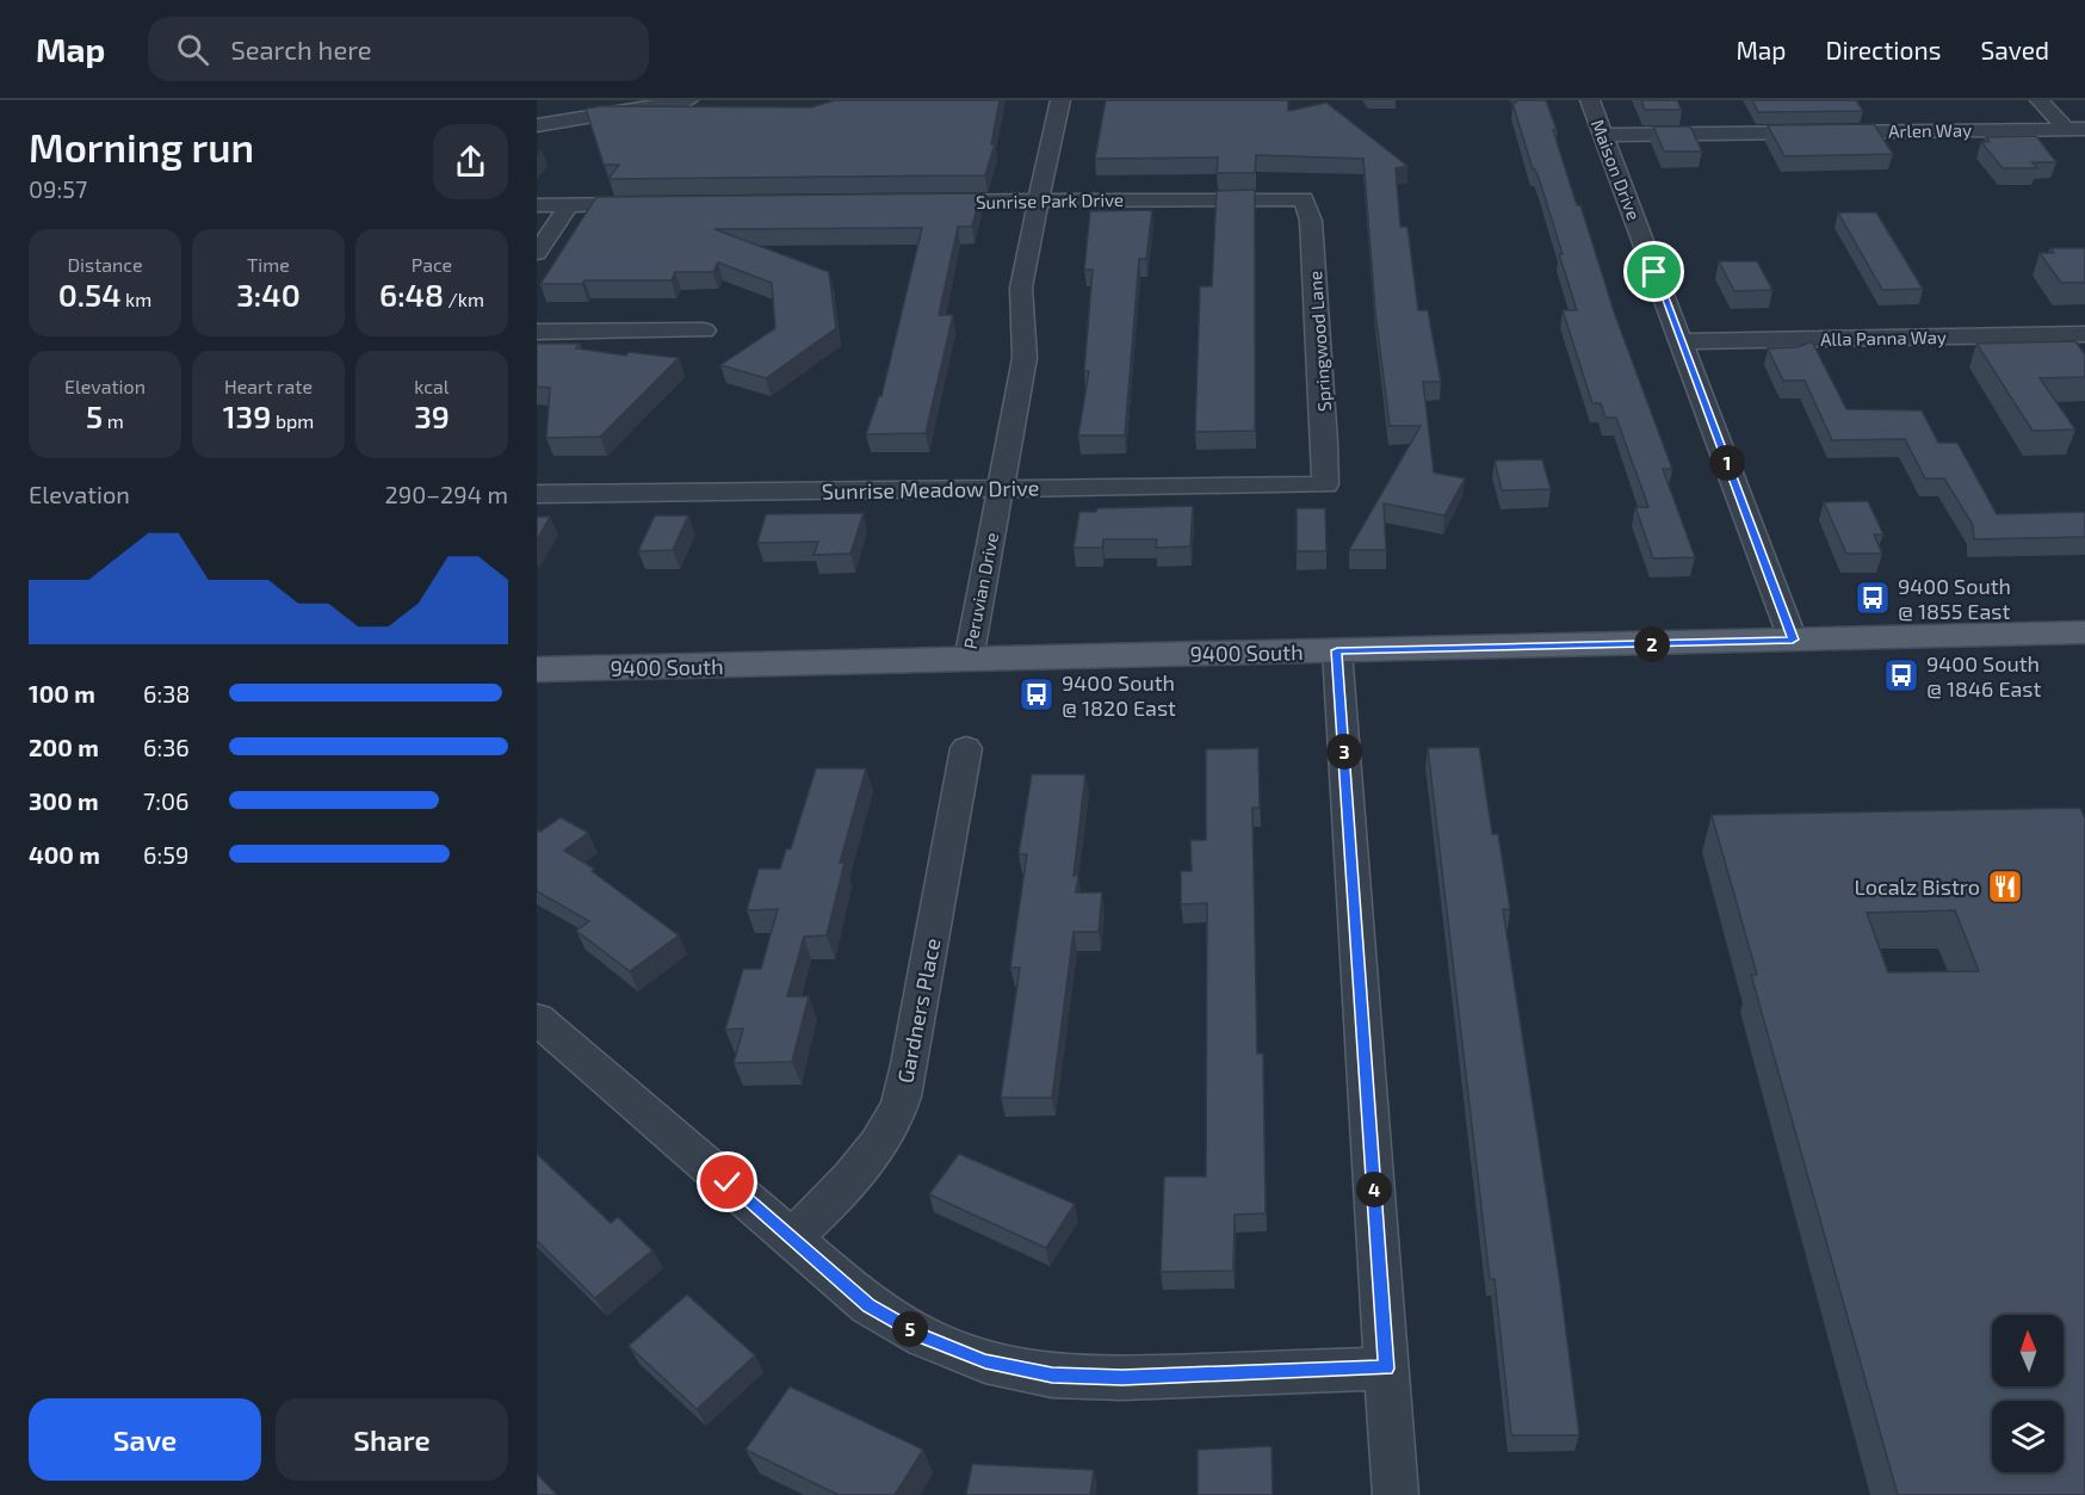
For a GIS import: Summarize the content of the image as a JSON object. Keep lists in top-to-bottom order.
{
  "streets": {
    "main road": ["9400 South"],
    "street": [
      "Arlen Way",
      "Maison Drive",
      "Sunrise Park Drive",
      "Alla Panna Way",
      "Springwood Lane",
      "Sunrise Meadow Drive",
      "Peruvian Drive",
      "Gardners Place"
    ]
  },
  "crossings": [
    ["Arlen Way", "Maison Drive"],
    ["Maison Drive", "Alla Panna Way"],
    ["Maison Drive", "9400 South"],
    ["Sunrise Park Drive", "Springwood Lane"],
    ["Sunrise Park Drive", "Peruvian Drive"],
    ["Springwood Lane", "Sunrise Meadow Drive"],
    ["Sunrise Meadow Drive", "Peruvian Drive"],
    ["Peruvian Drive", "9400 South"]
  ],
  "places": {
    "bus stop": ["9400 South @ 1855 East", "9400 South @ 1846 East", "9400 South @ 1820 East"],
    "restaurant": ["Localz Bistro"]
  },
  "north": "top",
  "page": {
    "header": "Map",
    "search": "Search here",
    "nav": ["Map", "Directions", "Saved"],
    "heading": ["Morning run", "09:57"],
    "stats": [
      ["Distance", "0.54 km"],
      ["Time", "3:40"],
      ["Pace", "6:48 /km"],
      ["Elevation", "5 m"],
      ["Heart rate", "139 bpm"],
      ["kcal", "39"]
    ],
    "pins": [
      "1",
      "2",
      "3",
      "4",
      "5"
    ],
    "chart": ["Elevation", "290–294 m"],
    "list": [
      {
        "name": "100 m",
        "note": "6:38"
      },
      {
        "name": "200 m",
        "note": "6:36"
      },
      {
        "name": "300 m",
        "note": "7:06"
      },
      {
        "name": "400 m",
        "note": "6:59"
      }
    ],
    "buttons": ["Save", "Share"]
  }
}
